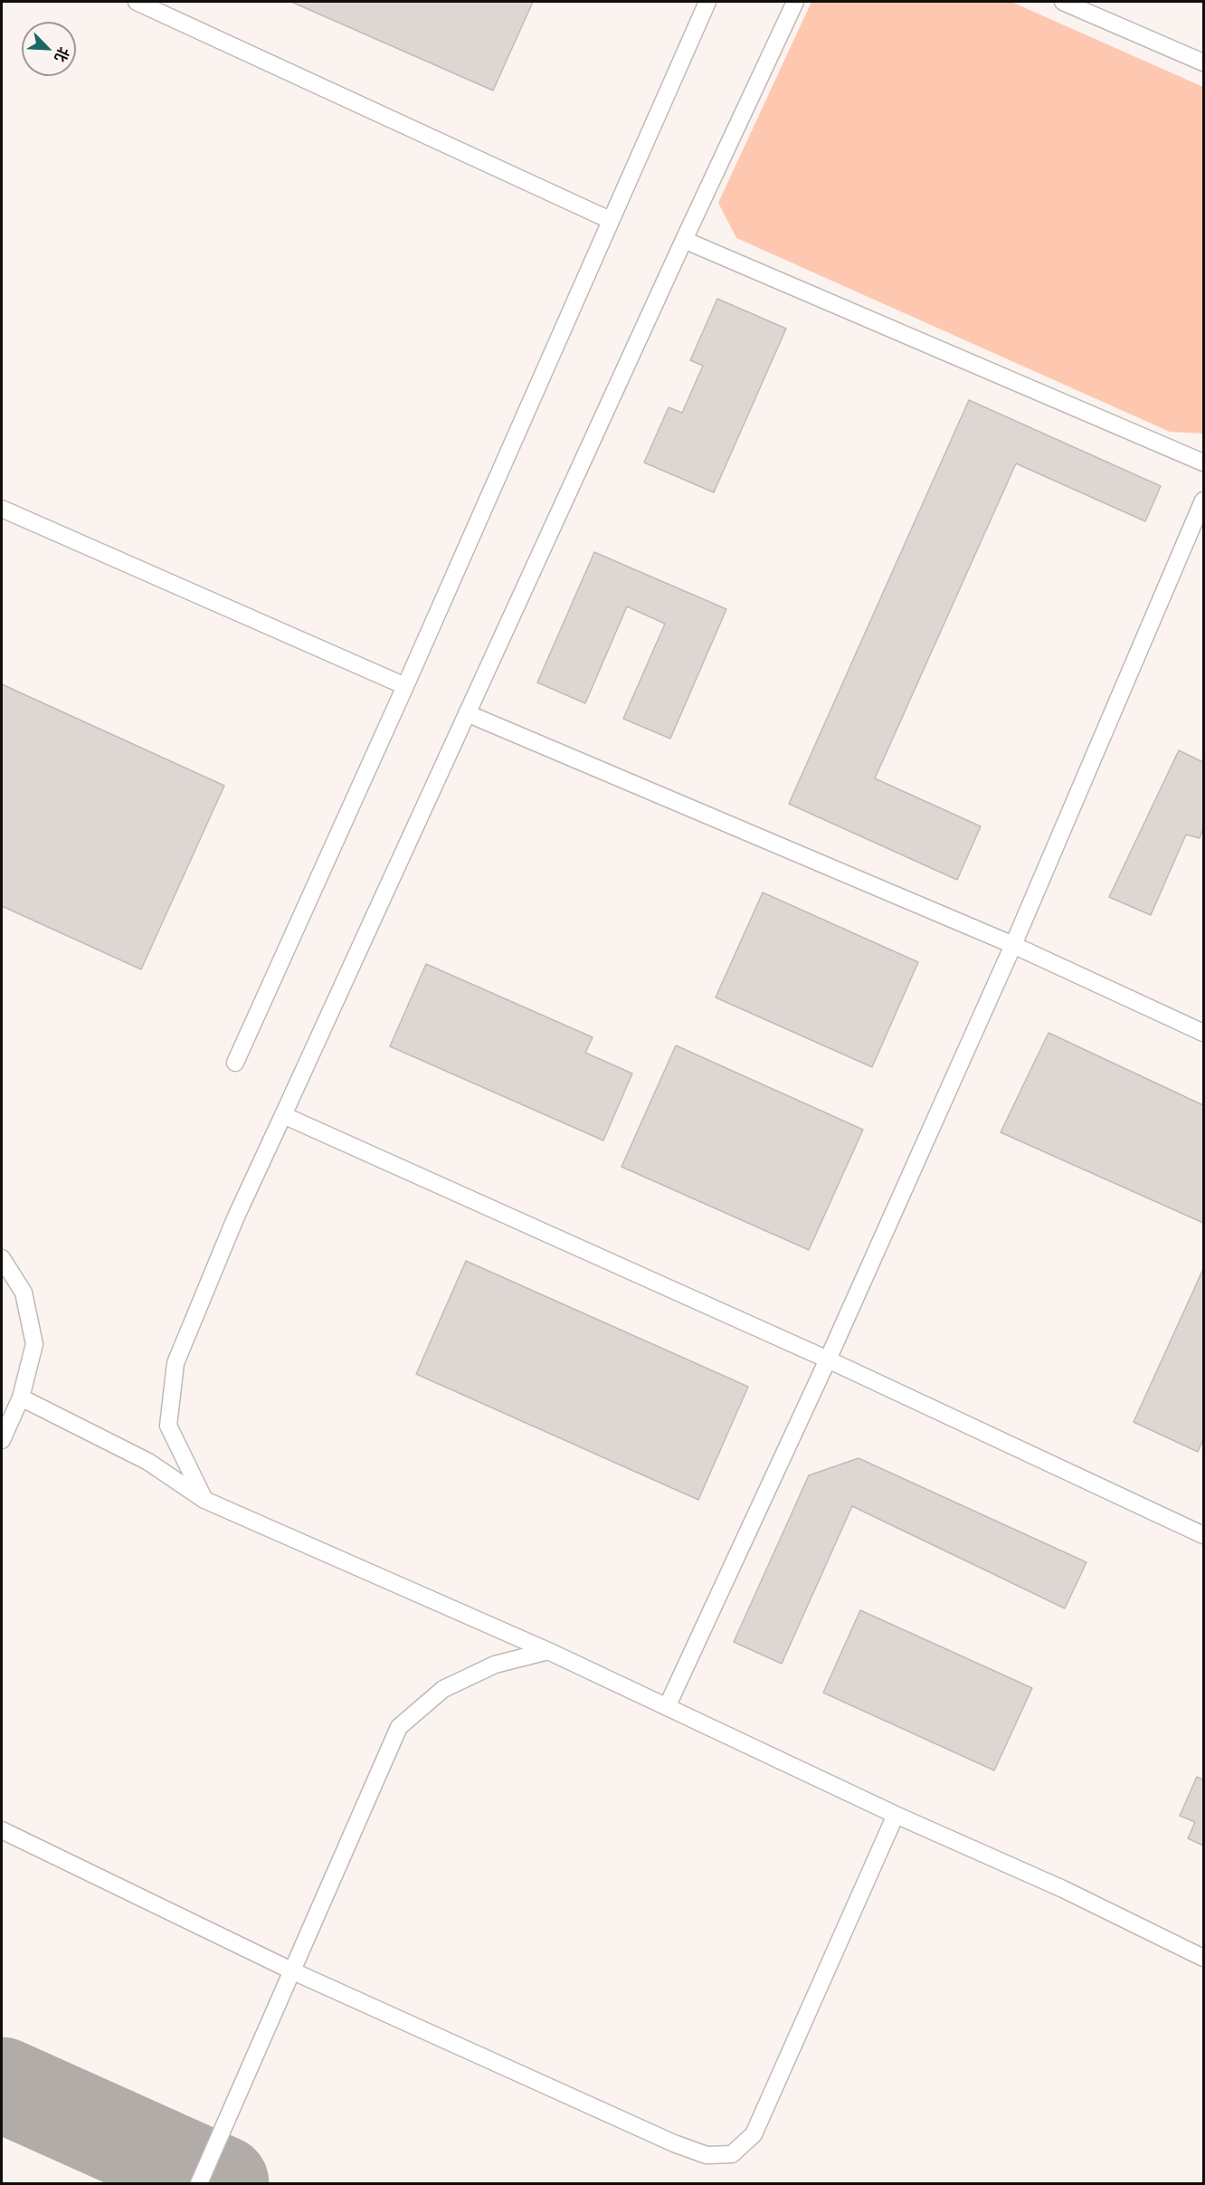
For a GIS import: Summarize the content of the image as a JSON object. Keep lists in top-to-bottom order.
{
  "north": "bottom right"
}
